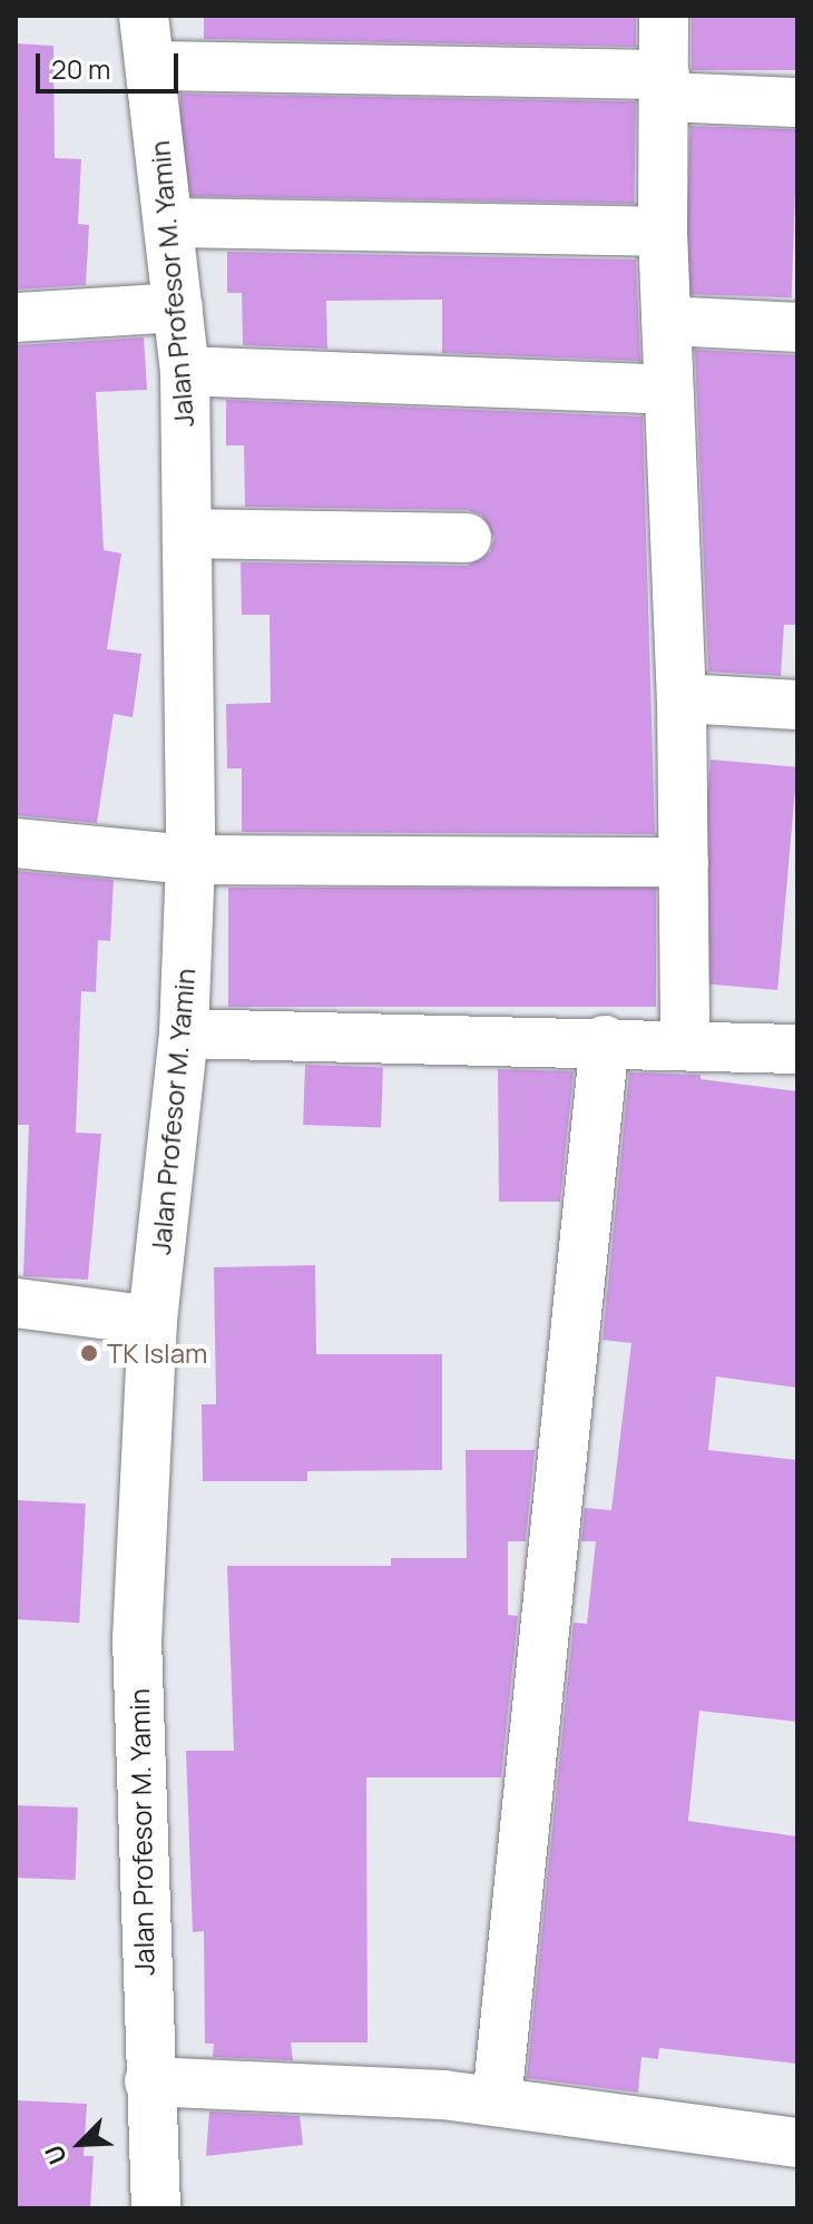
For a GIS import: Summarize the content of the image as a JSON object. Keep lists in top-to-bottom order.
{
  "streets": {
    "street": ["Jalan Profesor M. Yamin"]
  },
  "places": ["TK Islam"],
  "scale_bar": "20 m",
  "north": "bottom left"
}
